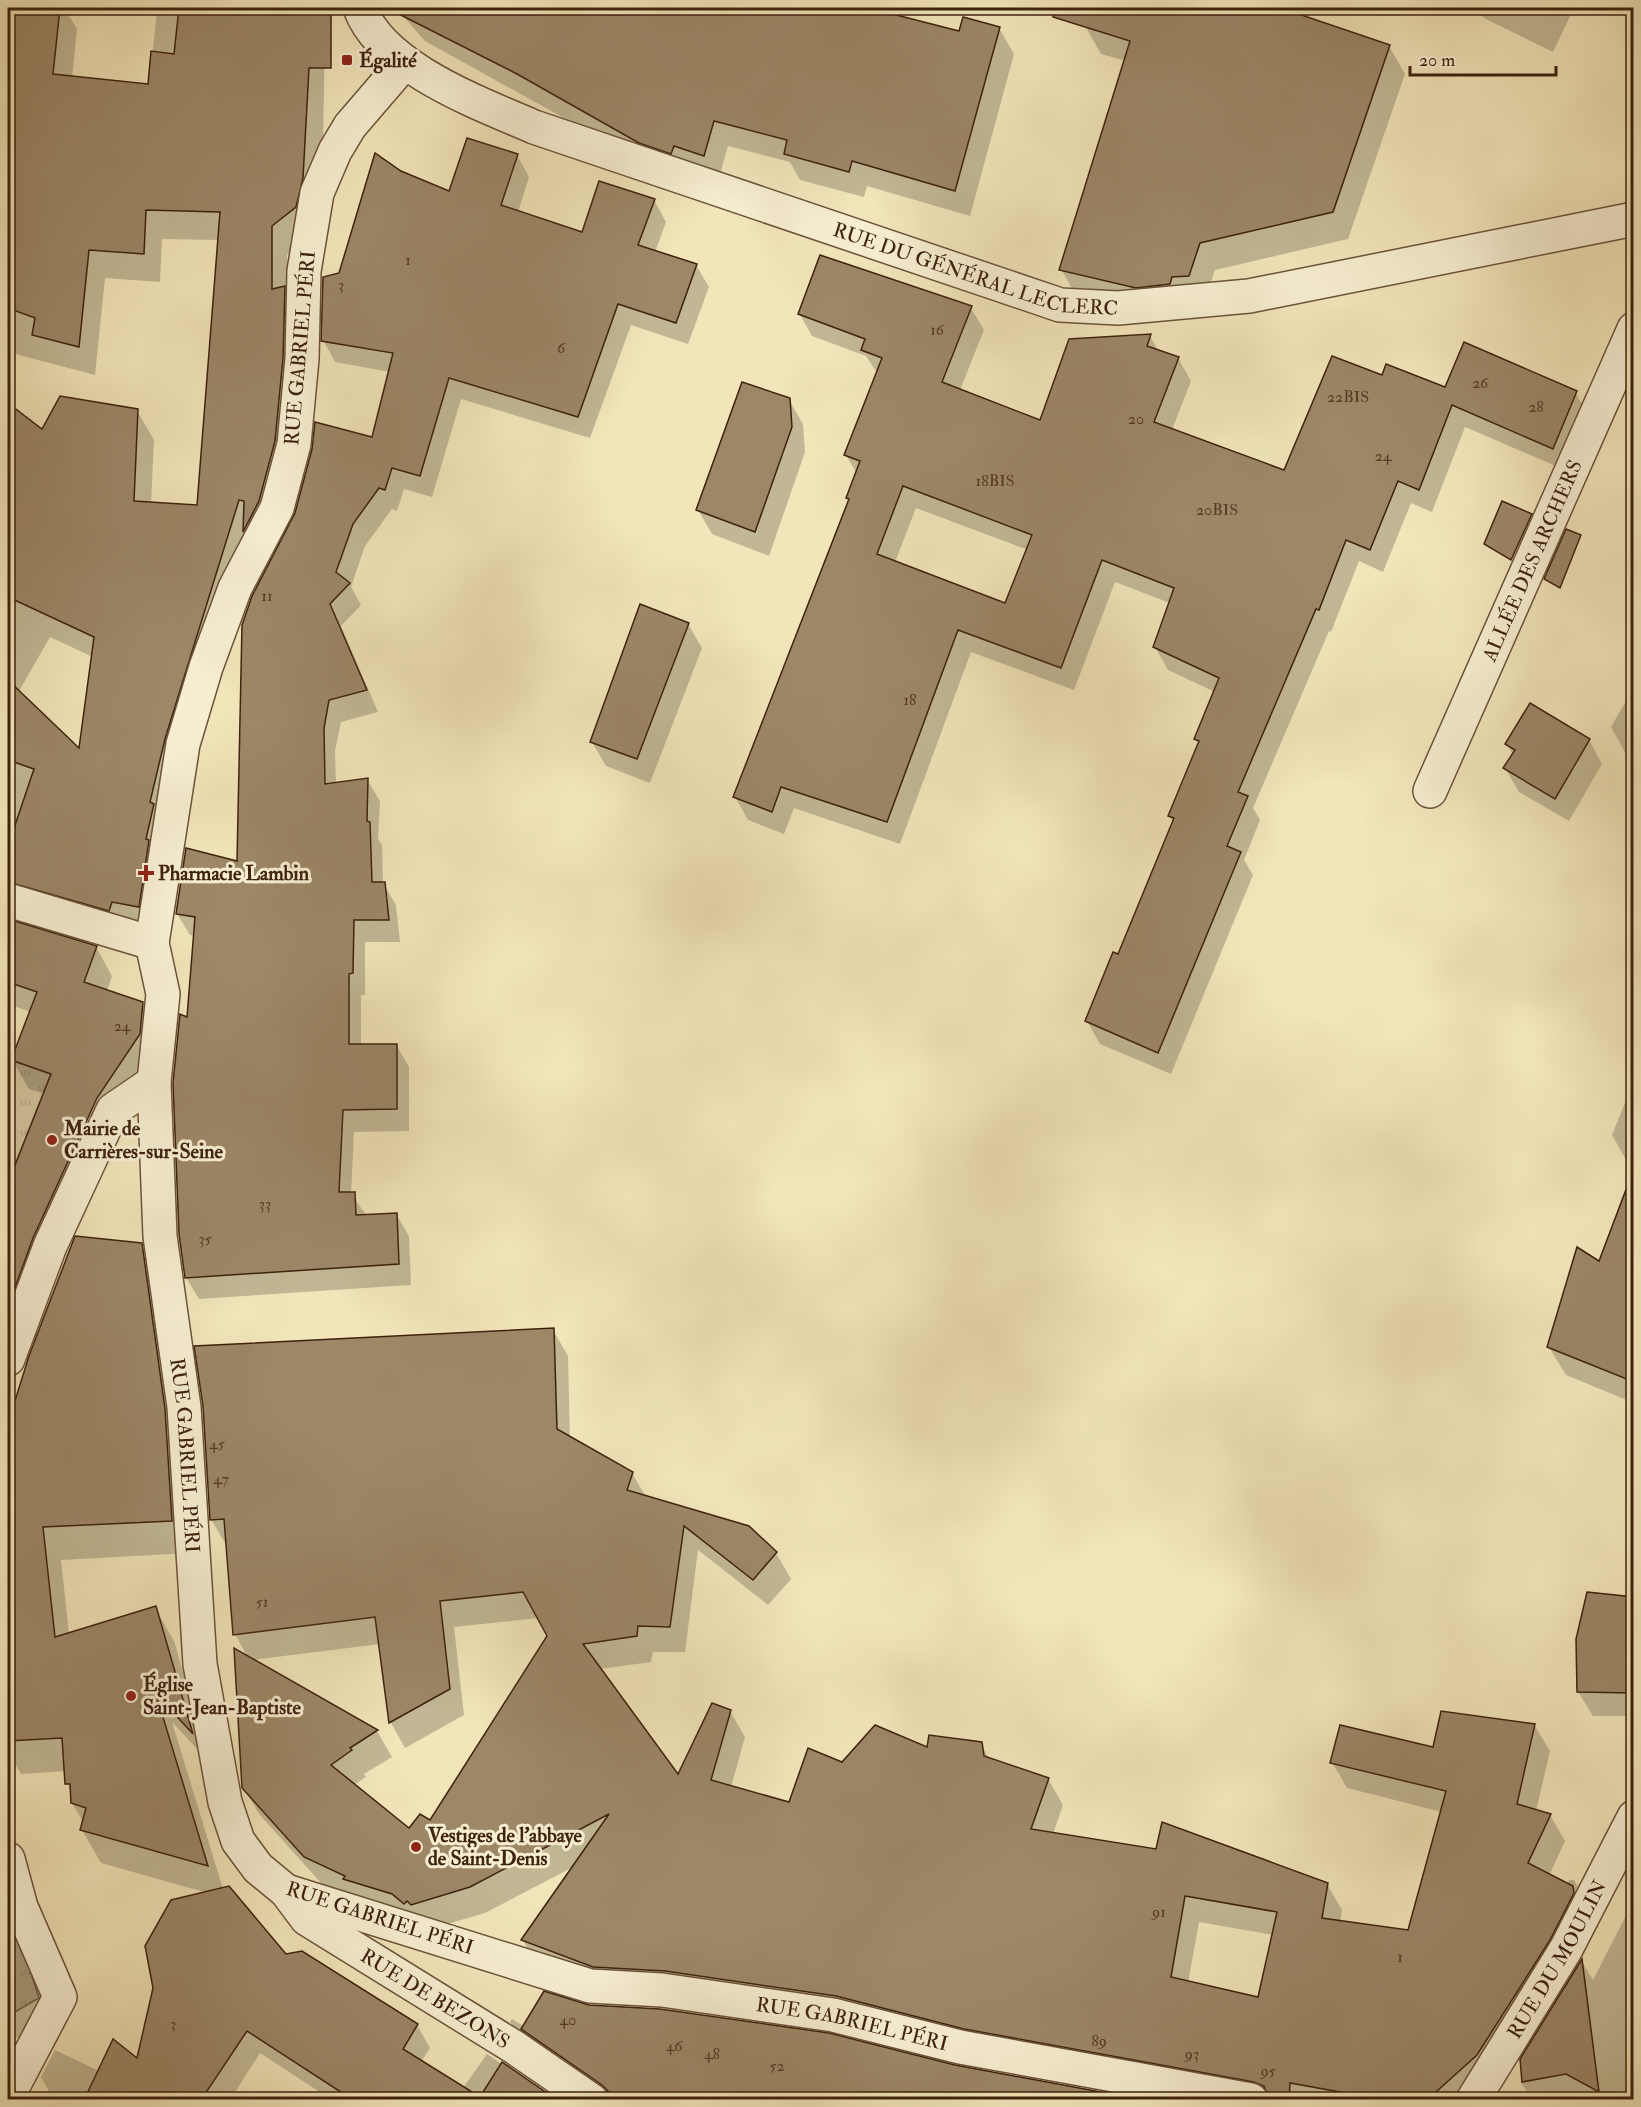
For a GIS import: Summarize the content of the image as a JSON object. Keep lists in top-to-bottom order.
{
  "streets": {
    "street": [
      "RUE DU GÉNÉRAL LECLERC",
      "RUE GABRIEL PÉRI",
      "ALLÉE DES ARCHERS",
      "RUE DU MOULIN",
      "RUE DE BEZONS"
    ]
  },
  "crossings": [
    ["RUE DU GÉNÉRAL LECLERC", "RUE GABRIEL PÉRI"],
    ["RUE GABRIEL PÉRI", "RUE DE BEZONS"]
  ],
  "places": {
    "transit": ["Égalité"],
    "health": ["Pharmacie Lambin"],
    "other": ["Mairie de Carrières-sur-Seine", "Église Saint-Jean-Baptiste", "Vestiges de l'abbaye de Saint-Denis"]
  },
  "house_numbers": [
    "1",
    "3",
    "16",
    "6",
    "26",
    "22BIS",
    "28",
    "20",
    "24",
    "18BIS",
    "20BIS",
    "11",
    "18",
    "24",
    "33",
    "35",
    "45",
    "47",
    "51",
    "91",
    "1",
    "40",
    "3",
    "89",
    "46",
    "48",
    "93",
    "52",
    "95"
  ],
  "scale_bar": "20 m"
}
